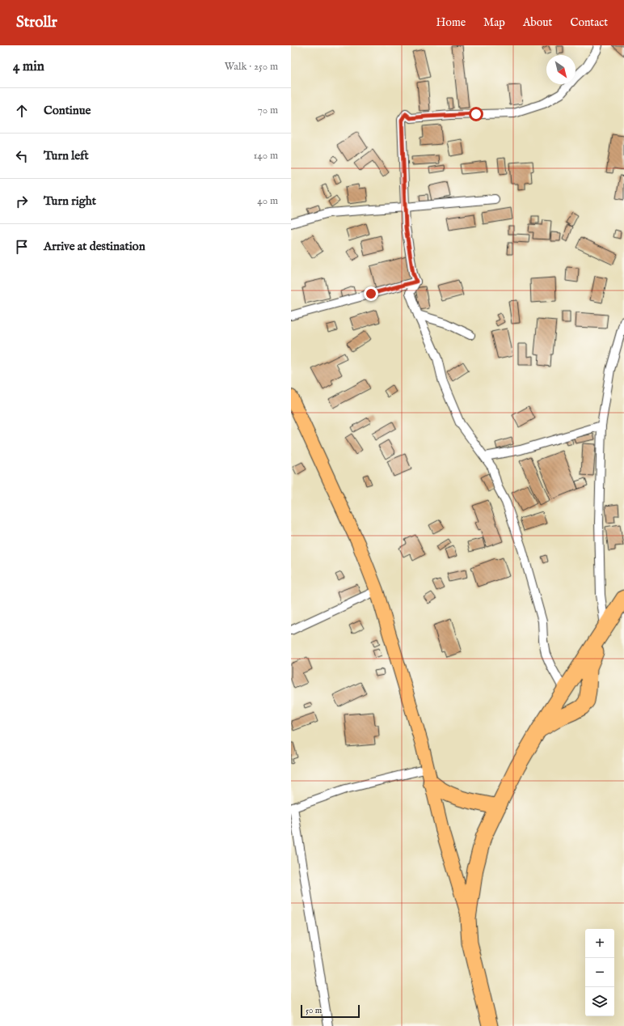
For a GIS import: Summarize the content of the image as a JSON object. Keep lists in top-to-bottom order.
{
  "scale_bar": "50 m",
  "north": "bottom right",
  "page": {
    "header": "Strollr",
    "nav": [
      "Home",
      "Map",
      "About",
      "Contact"
    ],
    "heading": ["4 min", "Walk · 250 m"],
    "list": [
      ["Continue", "70 m"],
      ["Turn left", "140 m"],
      ["Turn right", "40 m"],
      "Arrive at destination"
    ],
    "map_buttons": ["+", "−"],
    "scale": "50 m"
  }
}
